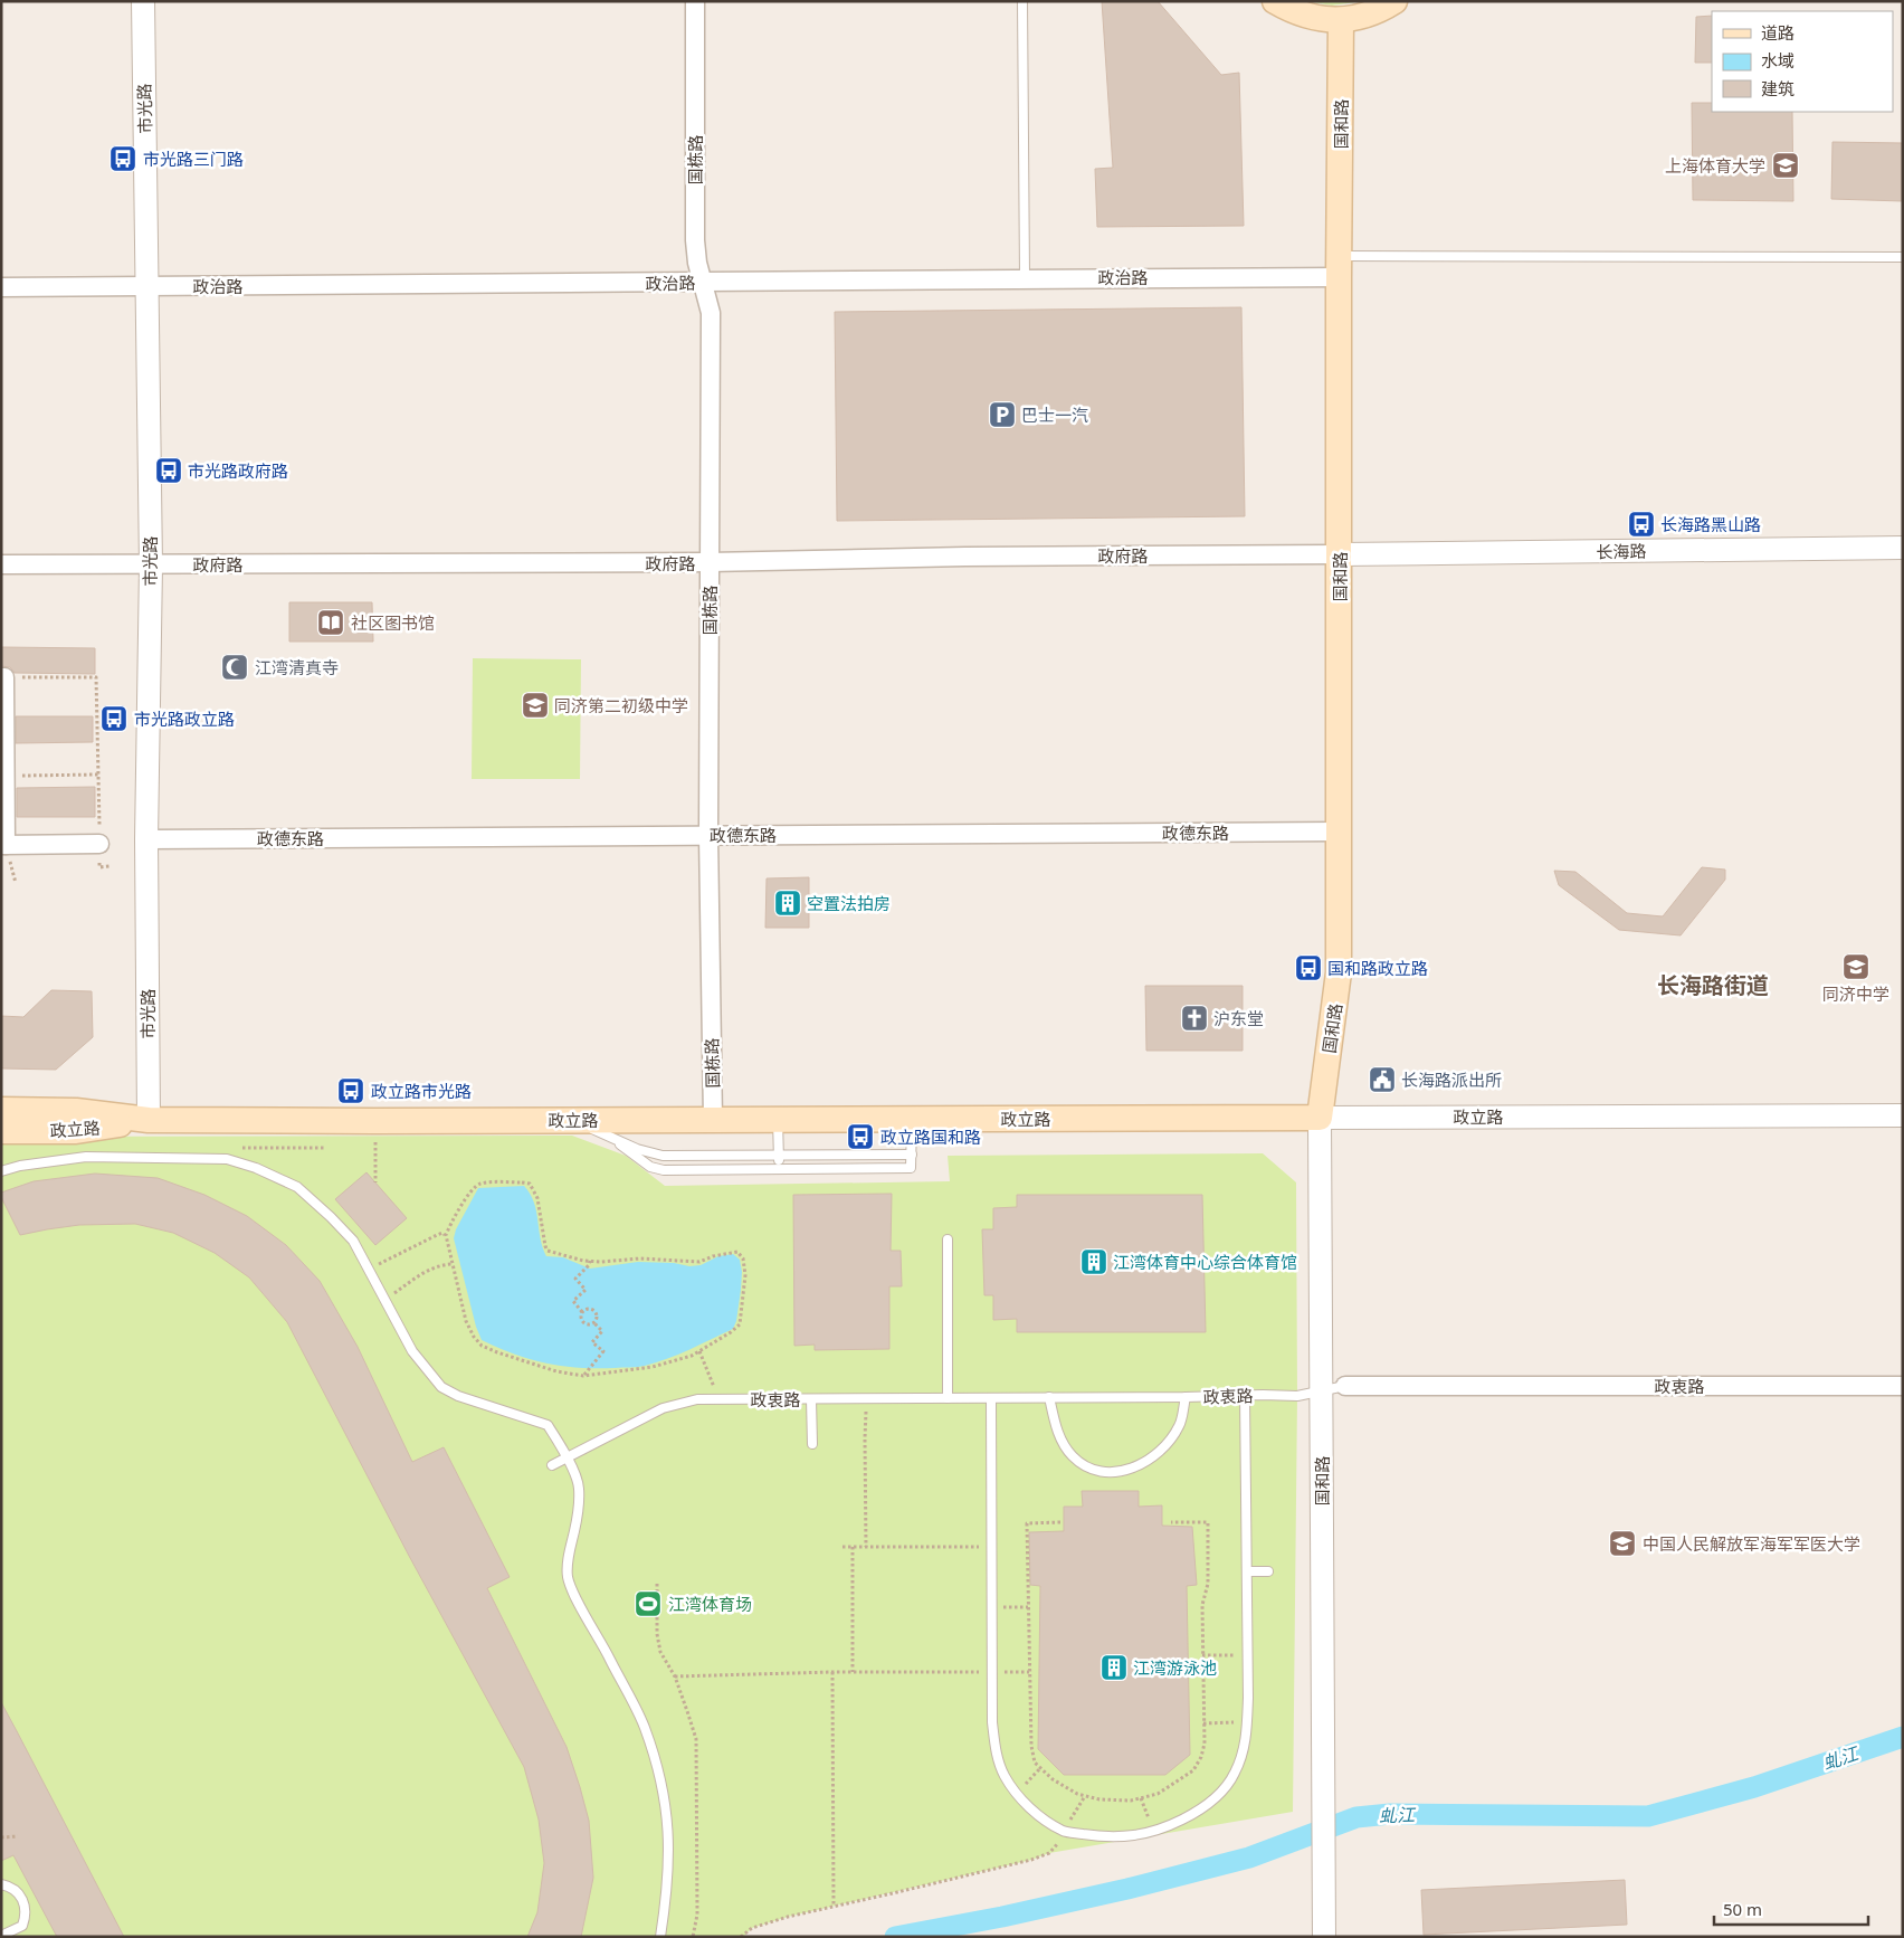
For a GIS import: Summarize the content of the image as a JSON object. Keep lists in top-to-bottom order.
{
  "streets": {
    "main road": ["国和路", "政立路"],
    "street": [
      "市光路",
      "国栋路",
      "政治路",
      "长海路",
      "政府路",
      "政德东路",
      "政衷路"
    ]
  },
  "crossings": [
    ["市光路", "政治路"],
    ["市光路", "政府路"],
    ["市光路", "政德东路"],
    ["市光路", "政立路"],
    ["国和路", "政治路"],
    ["国和路", "长海路"],
    ["国和路", "政府路"],
    ["国和路", "政德东路"],
    ["国和路", "政立路"],
    ["国和路", "政衷路"],
    ["国栋路", "政治路"],
    ["国栋路", "政府路"],
    ["国栋路", "政德东路"],
    ["国栋路", "政立路"],
    ["长海路", "政府路"]
  ],
  "districts": ["长海路街道"],
  "water": ["虬江"],
  "places": {
    "bus stop": [
      "市光路三门路",
      "市光路政府路",
      "长海路黑山路",
      "市光路政立路",
      "国和路政立路",
      "政立路市光路",
      "政立路国和路"
    ],
    "school or university": [
      "上海体育大学",
      "同济第二初级中学",
      "同济中学",
      "中国人民解放军海军军医大学"
    ],
    "parking": ["巴士一汽"],
    "library": ["社区图书馆"],
    "mosque": ["江湾清真寺"],
    "building": ["空置法拍房", "江湾体育中心综合体育馆", "江湾游泳池"],
    "church": ["沪东堂"],
    "public building": ["长海路派出所"],
    "sports": ["江湾体育场"]
  },
  "legend": ["道路", "水域", "建筑"],
  "scale_bar": "50 m"
}
